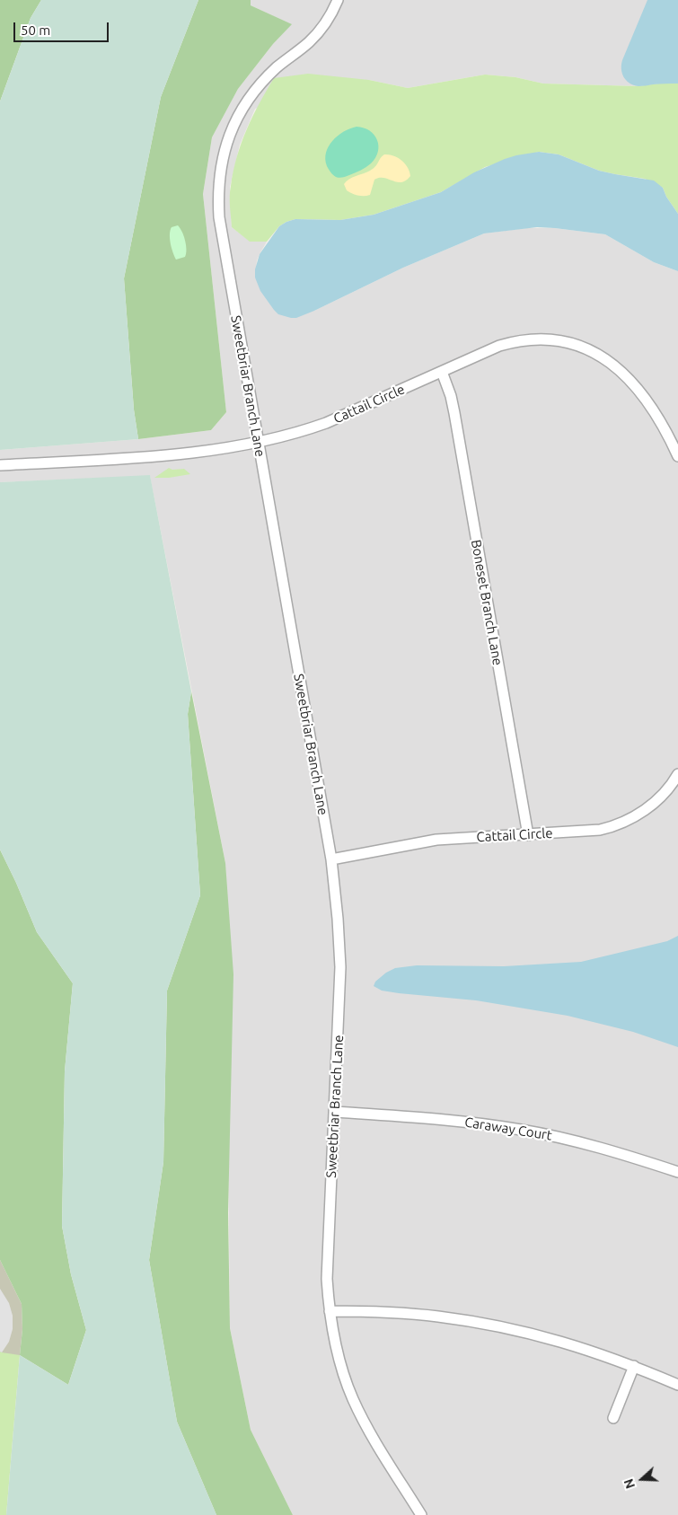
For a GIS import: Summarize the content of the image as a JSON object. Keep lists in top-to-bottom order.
{
  "streets": {
    "street": [
      "Sweetbriar Branch Lane",
      "Cattail Circle",
      "Boneset Branch Lane",
      "Caraway Court"
    ]
  },
  "crossings": [
    ["Sweetbriar Branch Lane", "Cattail Circle"],
    ["Sweetbriar Branch Lane", "Caraway Court"],
    ["Cattail Circle", "Boneset Branch Lane"]
  ],
  "scale_bar": "50 m",
  "north": "left"
}
